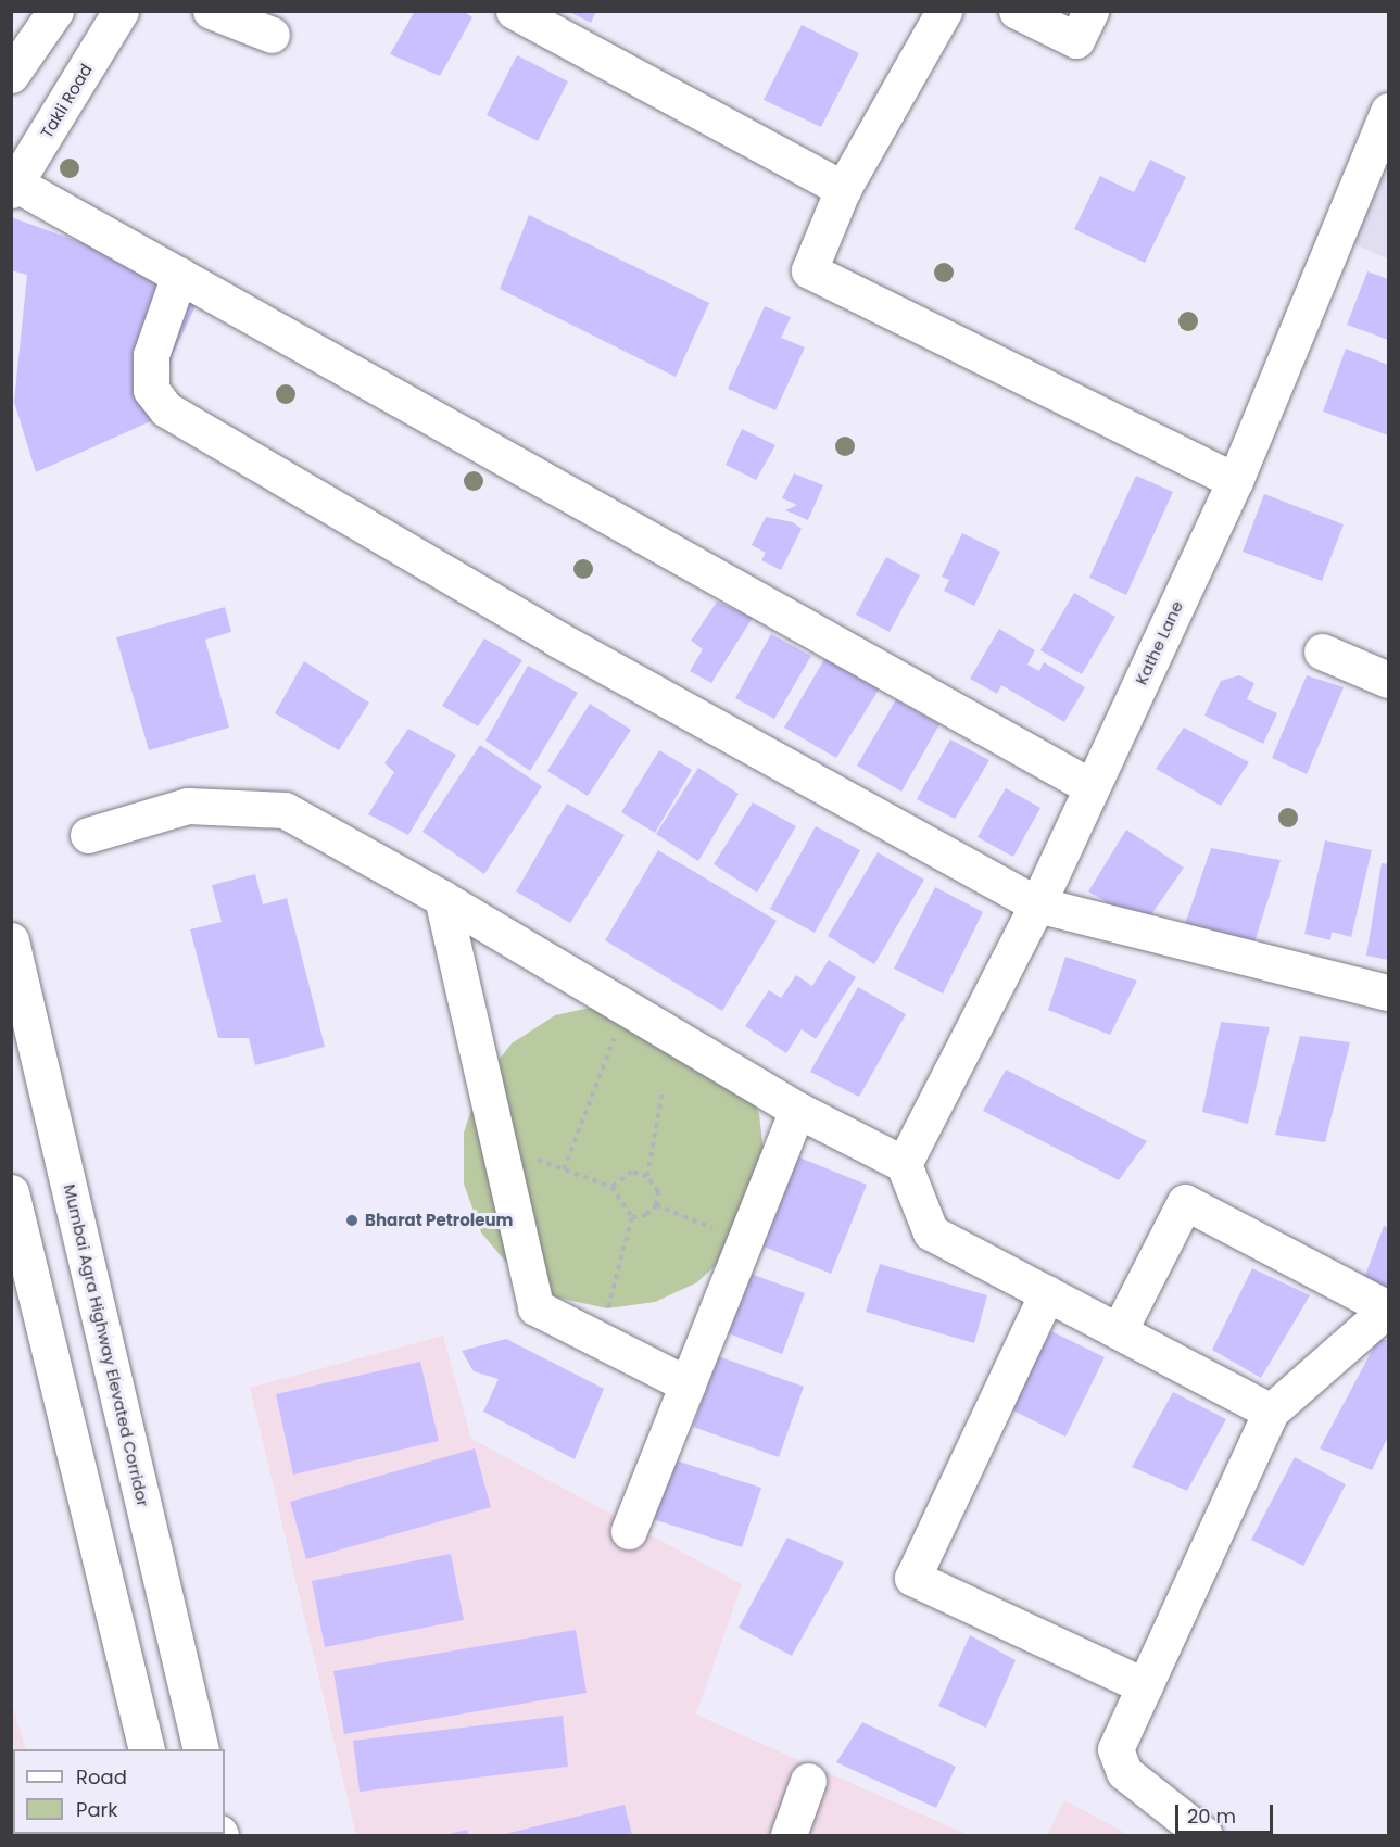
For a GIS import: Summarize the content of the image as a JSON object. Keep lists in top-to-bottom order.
{
  "streets": {
    "main road": ["Takli Road", "Kathe Lane", "Mumbai Agra Highway Elevated Corridor"]
  },
  "places": ["Bharat Petroleum"],
  "legend": ["Road", "Park"],
  "scale_bar": "20 m"
}
